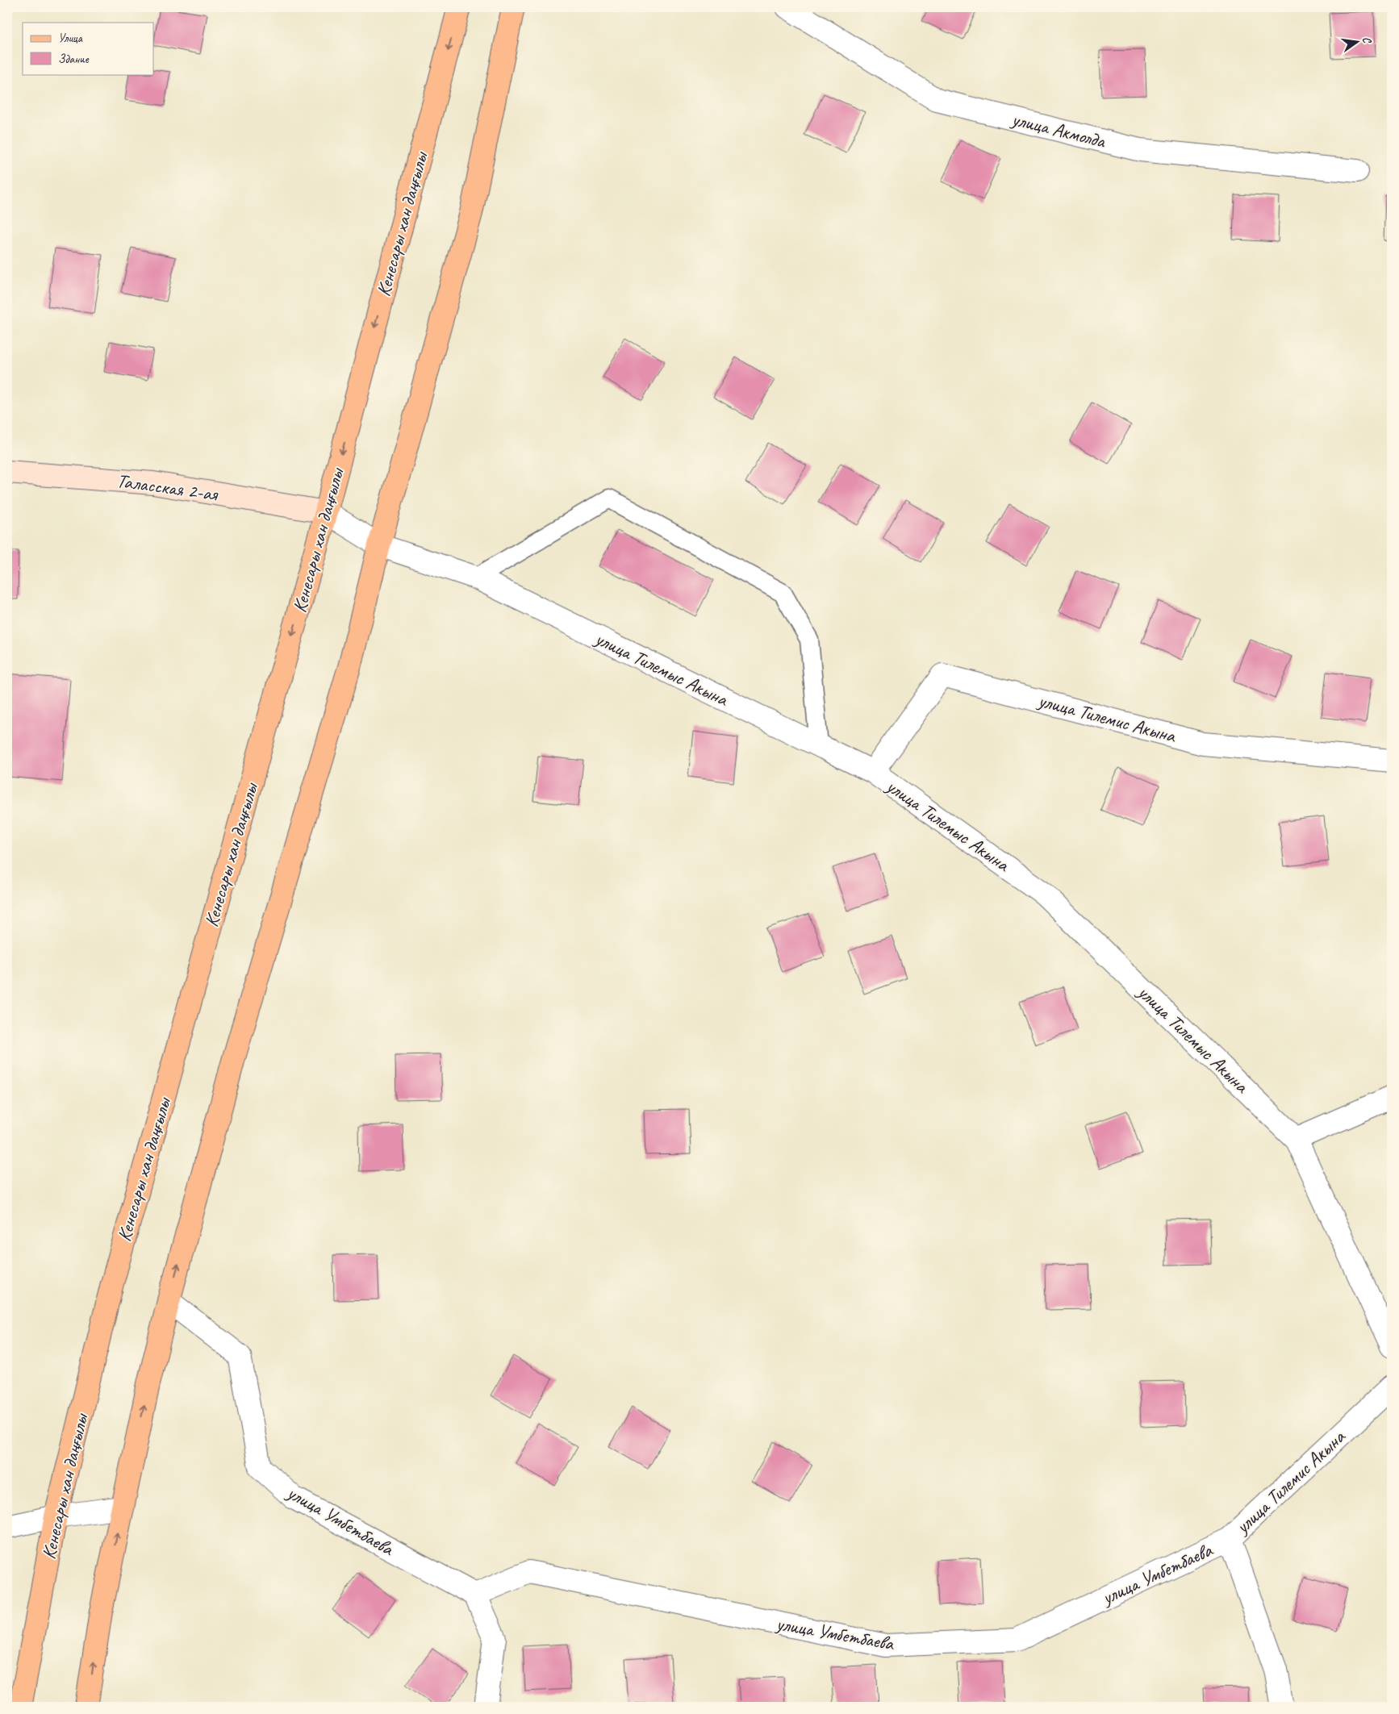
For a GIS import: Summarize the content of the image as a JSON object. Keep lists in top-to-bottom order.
{
  "streets": {
    "main road": ["Кенесары хан даңғылы"],
    "street": [
      "улица Акмолда",
      "Таласская 2-ая",
      "улица Тилемыс Акына",
      "улица Тилемис Акына",
      "улица Умбетбаева"
    ]
  },
  "crossings": [
    ["Кенесары хан даңғылы", "Таласская 2-ая"],
    ["Кенесары хан даңғылы", "улица Тилемыс Акына"],
    ["Таласская 2-ая", "улица Тилемыс Акына"],
    ["улица Тилемыс Акына", "улица Тилемис Акына"],
    ["улица Тилемис Акына", "улица Умбетбаева"]
  ],
  "legend": ["Улица", "Здание"],
  "north": "right"
}
